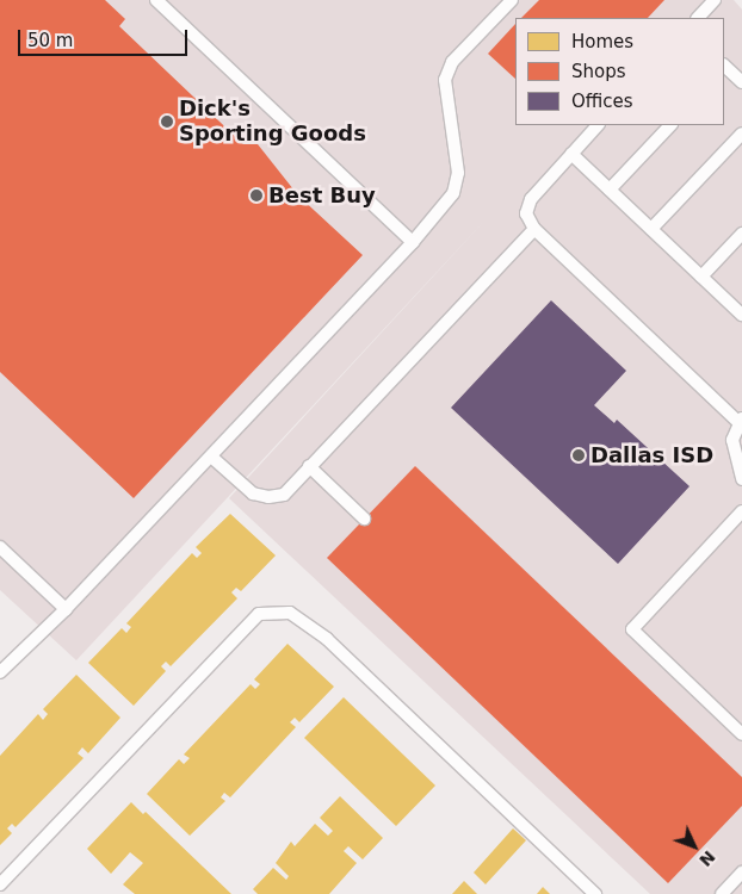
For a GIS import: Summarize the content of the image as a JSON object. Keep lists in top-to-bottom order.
{
  "places": ["Dick's Sporting Goods", "Best Buy", "Dallas ISD"],
  "legend": ["Homes", "Shops", "Offices"],
  "scale_bar": "50 m",
  "north": "bottom right"
}
